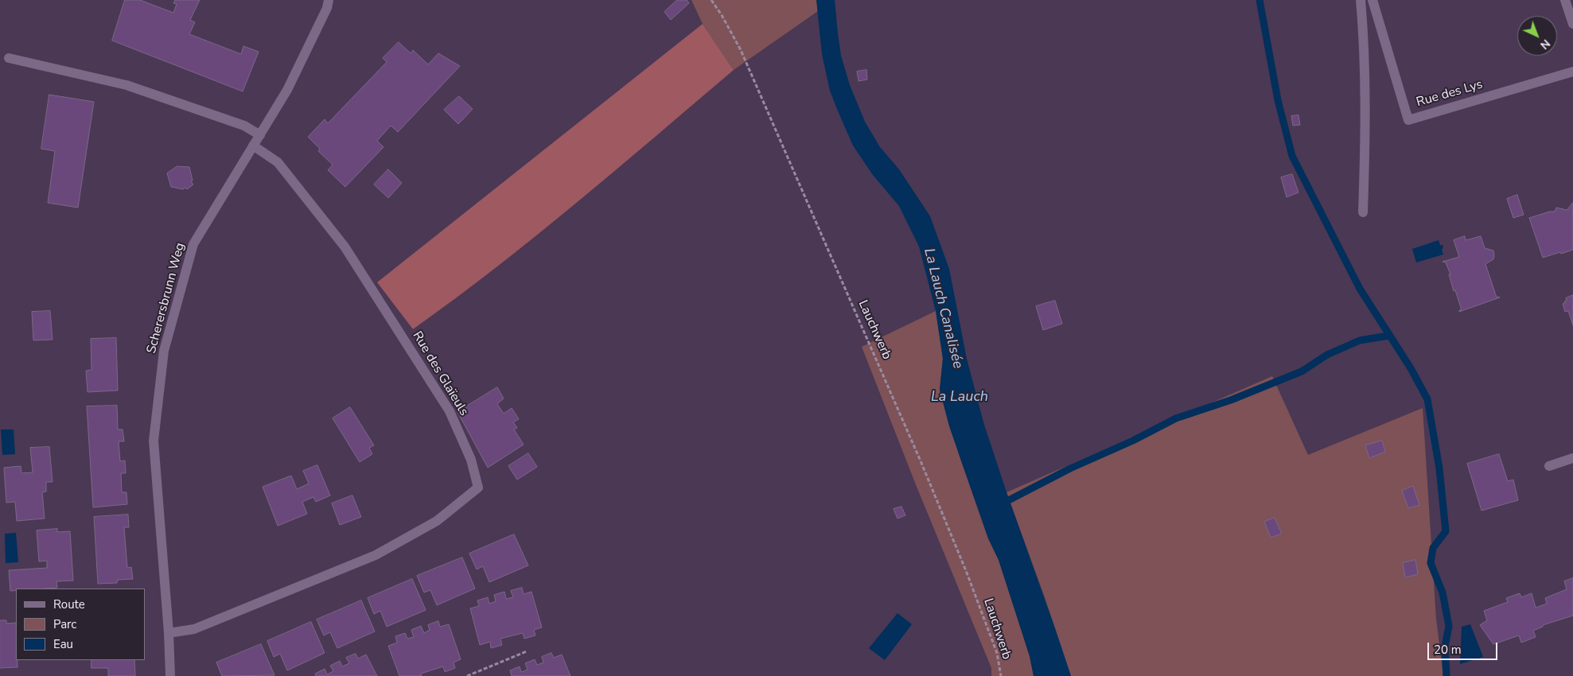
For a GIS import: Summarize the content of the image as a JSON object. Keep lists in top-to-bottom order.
{
  "streets": {
    "street": ["Rue des Lys", "Scherersbrunn Weg", "Rue des Glaïeuls"],
    "path": ["Lauchwerb"]
  },
  "crossings": [
    ["Scherersbrunn Weg", "Rue des Glaïeuls"]
  ],
  "water": ["La Lauch Canalisée", "La Lauch"],
  "legend": ["Route", "Parc", "Eau"],
  "scale_bar": "20 m",
  "north": "bottom right"
}
